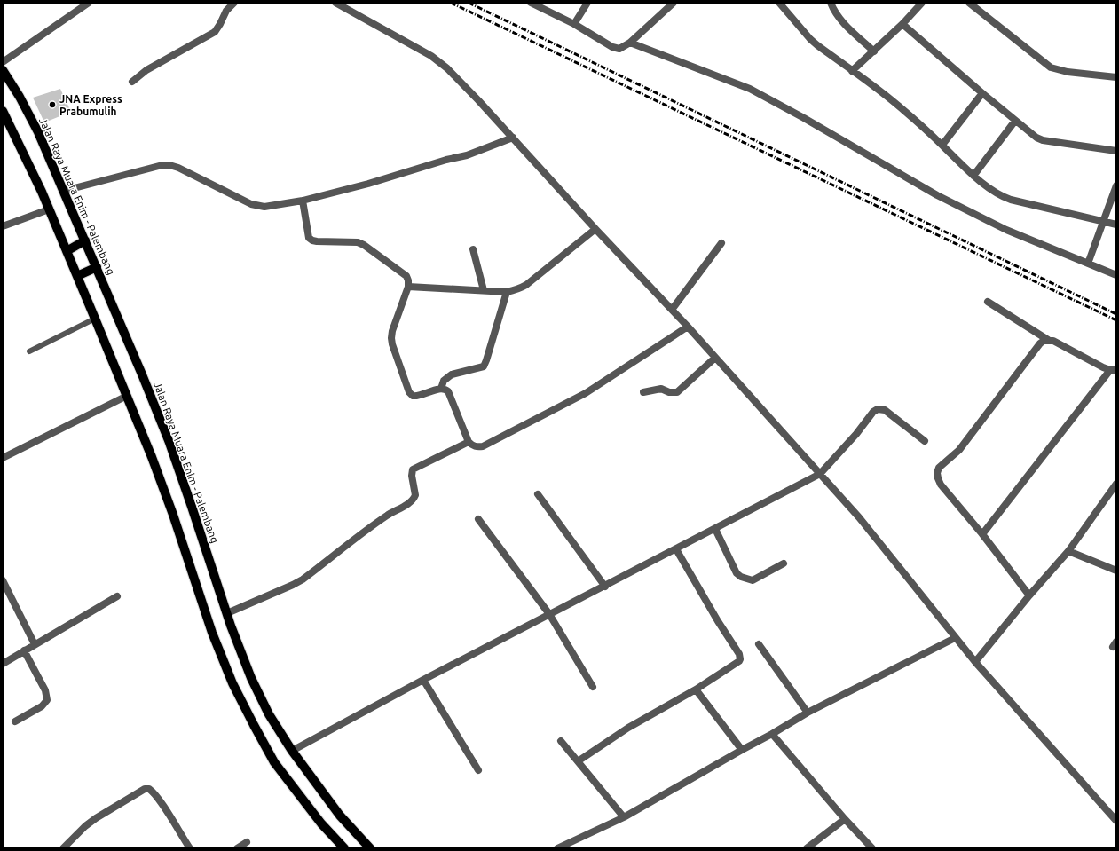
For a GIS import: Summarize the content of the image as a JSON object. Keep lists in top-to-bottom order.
{
  "streets": {
    "main road": ["Jalan Raya Muara Enim - Palembang"]
  },
  "places": ["JNA Express Prabumulih"]
}
